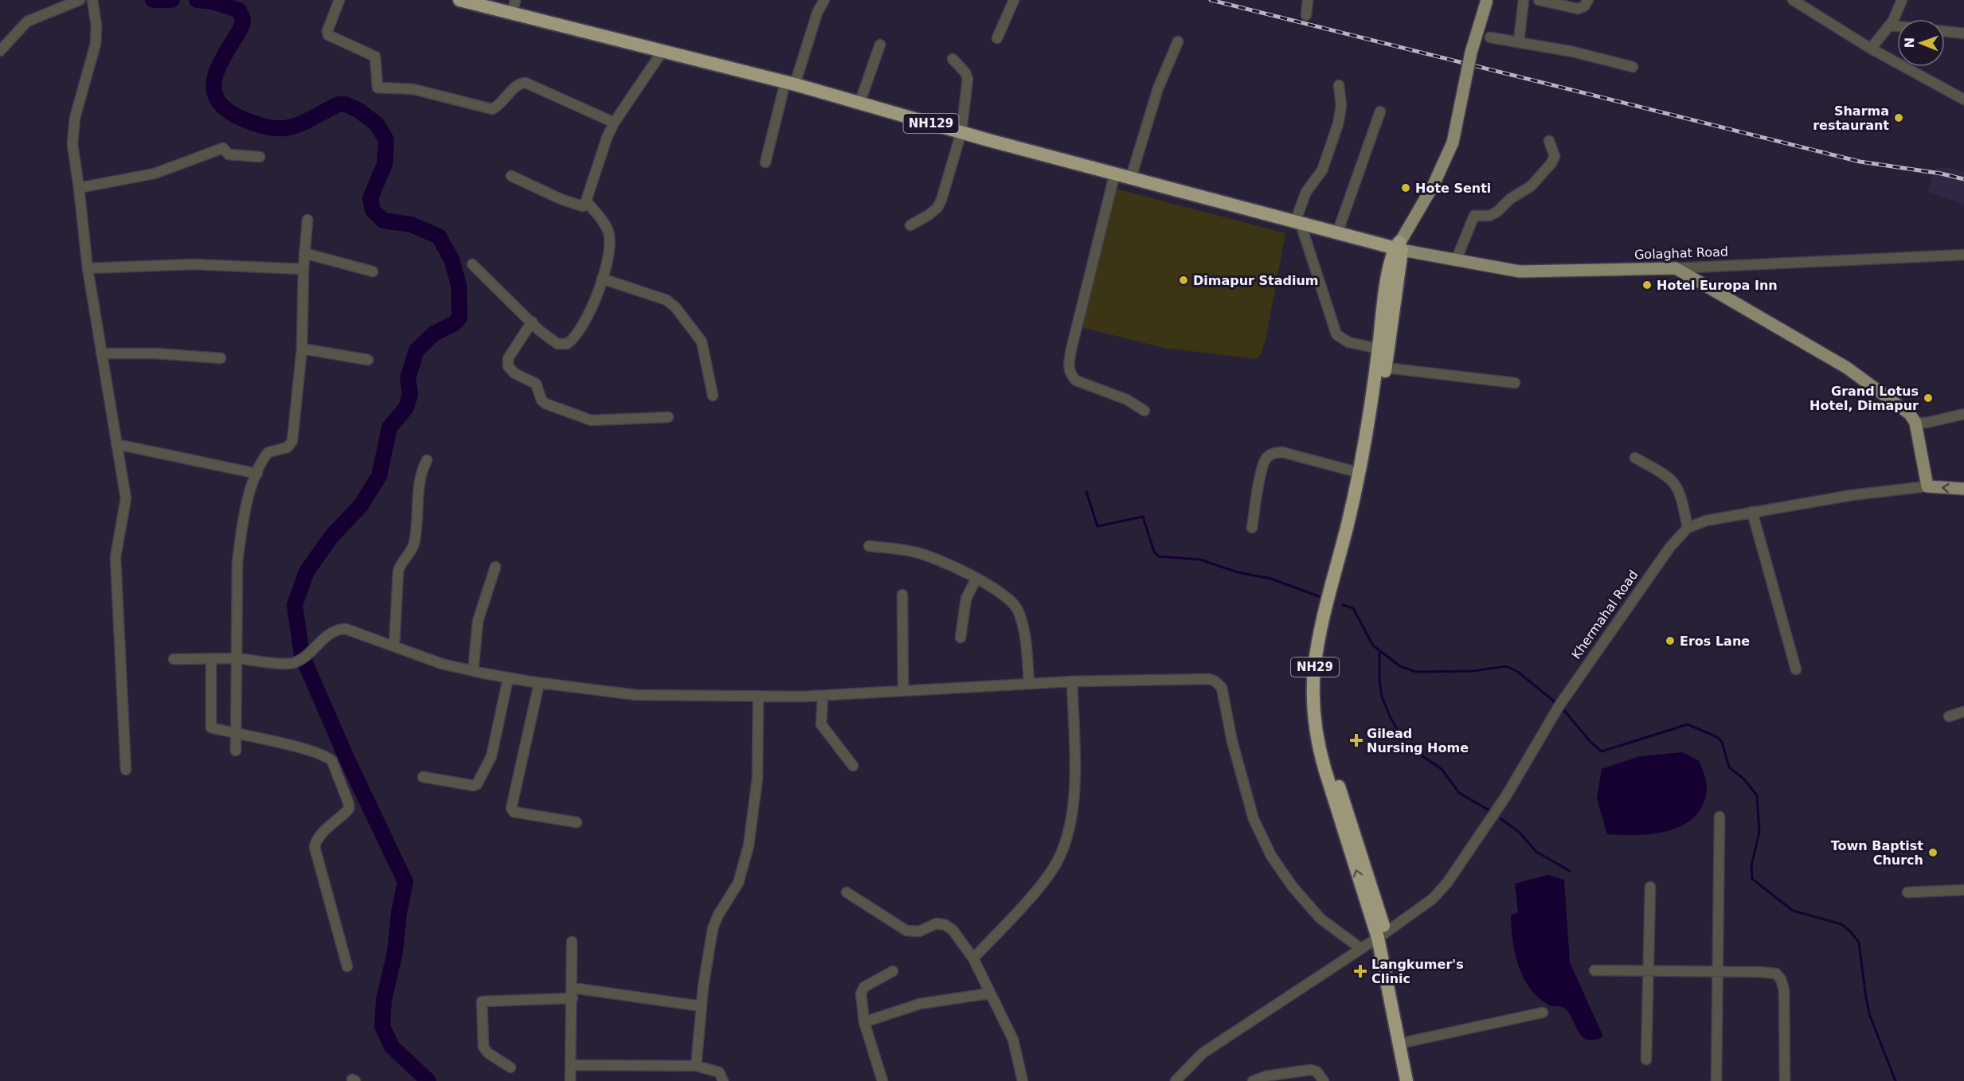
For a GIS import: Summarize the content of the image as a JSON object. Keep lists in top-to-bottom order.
{
  "streets": {
    "highway": ["NH129", "NH29"],
    "main road": ["Golaghat Road", "Khermahal Road"]
  },
  "crossings": [
    ["NH129", "Golaghat Road"],
    ["NH129", "NH29"],
    ["Golaghat Road", "NH29"],
    ["Khermahal Road", "NH29"]
  ],
  "places": {
    "other": [
      "Sharma restaurant",
      "Hote Senti",
      "Dimapur Stadium",
      "Hotel Europa Inn",
      "Grand Lotus Hotel, Dimapur",
      "Eros Lane",
      "Town Baptist Church"
    ],
    "health": ["Gilead Nursing Home", "Langkumer's Clinic"]
  },
  "north": "left"
}
